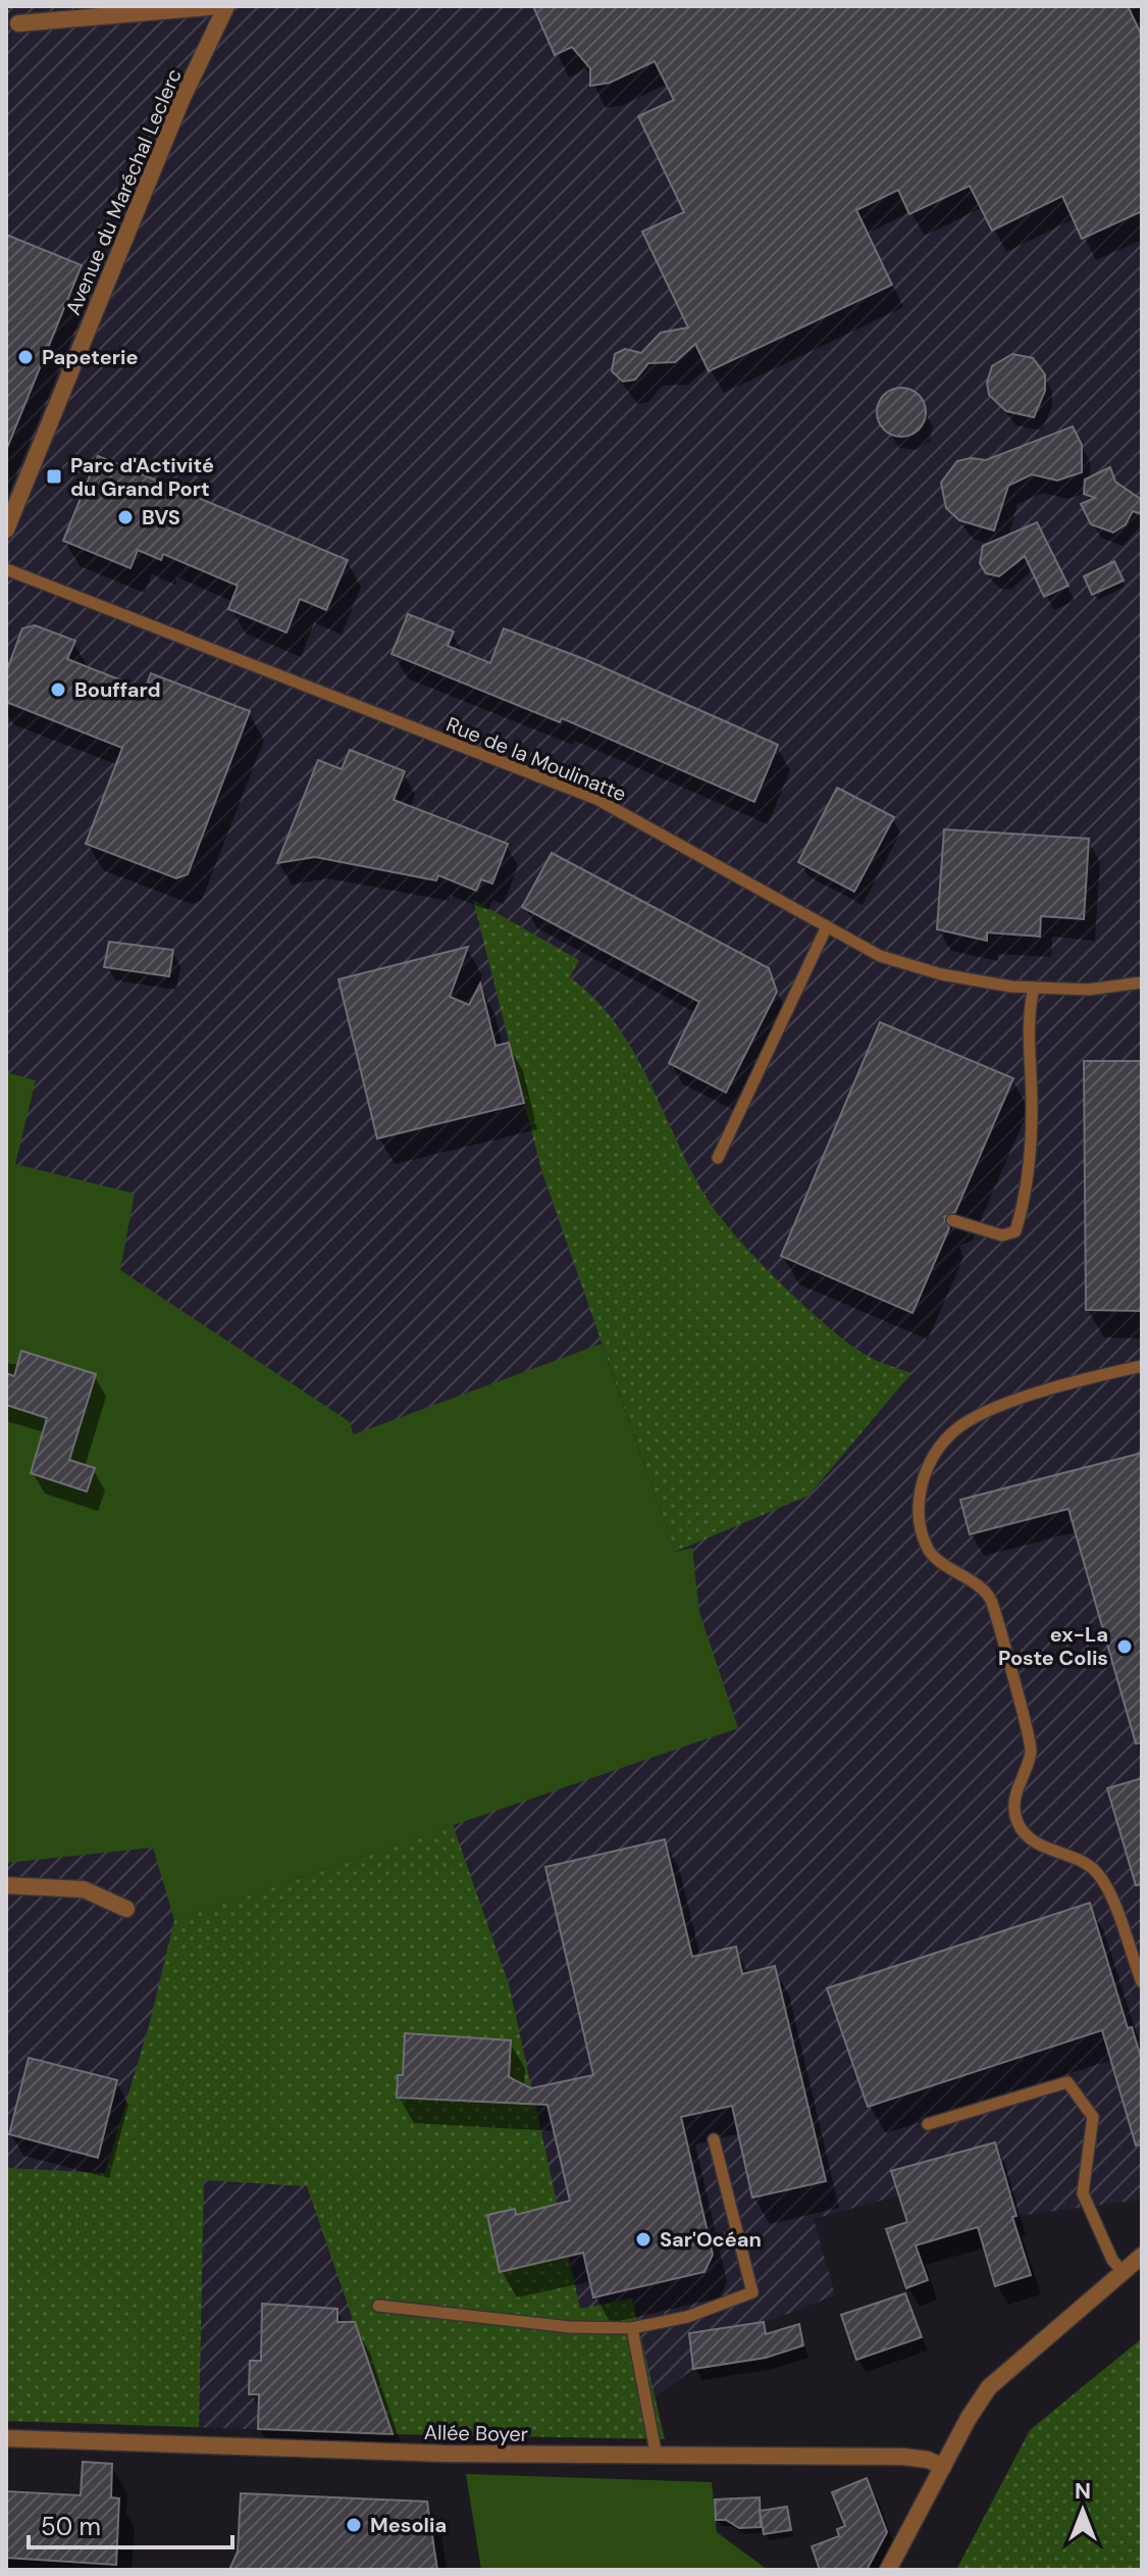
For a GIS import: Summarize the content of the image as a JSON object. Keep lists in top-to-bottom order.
{
  "streets": {
    "street": ["Avenue du Maréchal Leclerc", "Allée Boyer"],
    "lane": ["Rue de la Moulinatte"]
  },
  "places": {
    "other": [
      "Papeterie",
      "BVS",
      "Bouffard",
      "ex-La Poste Colis",
      "Sar'Océan",
      "Mesolia"
    ],
    "transit": ["Parc d'Activité du Grand Port"]
  },
  "scale_bar": "50 m",
  "north": "top"
}
